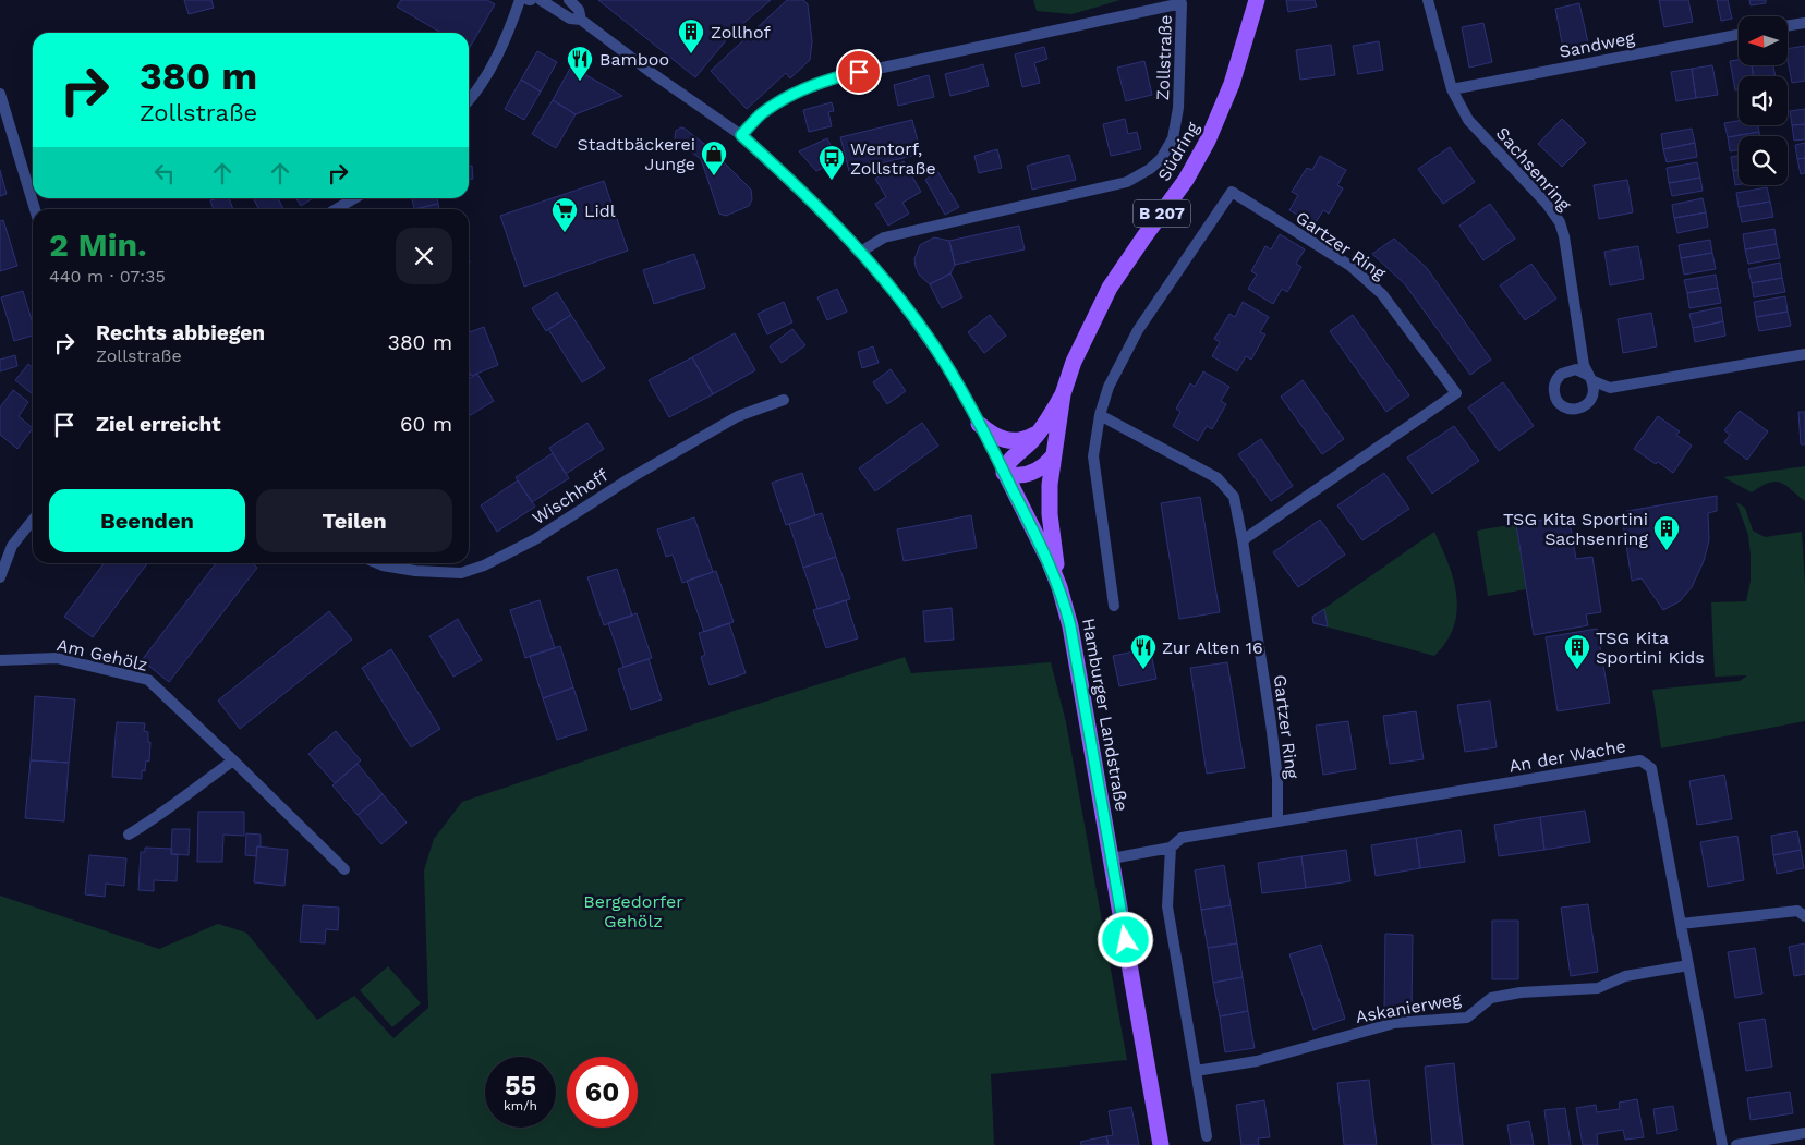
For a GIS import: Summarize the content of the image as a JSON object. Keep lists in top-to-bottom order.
{
  "streets": {
    "main road": ["Südring", "B 207", "Hamburger Landstraße"],
    "street": [
      "Sandweg",
      "Zollstraße",
      "Sachsenring",
      "Gartzer Ring",
      "Wischhoff",
      "Am Gehölz",
      "An der Wache",
      "Askanierweg"
    ]
  },
  "crossings": [
    ["Sandweg", "Sachsenring"],
    ["Zollstraße", "Hamburger Landstraße"],
    ["Südring", "Hamburger Landstraße"],
    ["Gartzer Ring", "An der Wache"],
    ["Hamburger Landstraße", "An der Wache"],
    ["An der Wache", "Askanierweg"]
  ],
  "parks": ["Bergedorfer Gehölz"],
  "places": {
    "building": ["Zollhof", "TSG Kita Sportini Sachsenring", "TSG Kita Sportini Kids"],
    "restaurant": ["Bamboo", "Zur Alten 16"],
    "shop": ["Stadtbäckerei Junge"],
    "bus stop": ["Wentorf, Zollstraße"],
    "supermarket": ["Lidl"]
  },
  "north": "left",
  "page": {
    "turn": ["380 m", "Zollstraße"],
    "heading": ["2 Min.", "440 m · 07:35"],
    "list": [
      {
        "name": "Rechts abbiegen",
        "note": "Zollstraße",
        "value": "380 m"
      },
      {
        "name": "Ziel erreicht",
        "value": "60 m"
      }
    ],
    "buttons": ["Beenden", "Teilen"],
    "speed": "55 km/h",
    "limit": "60"
  }
}
